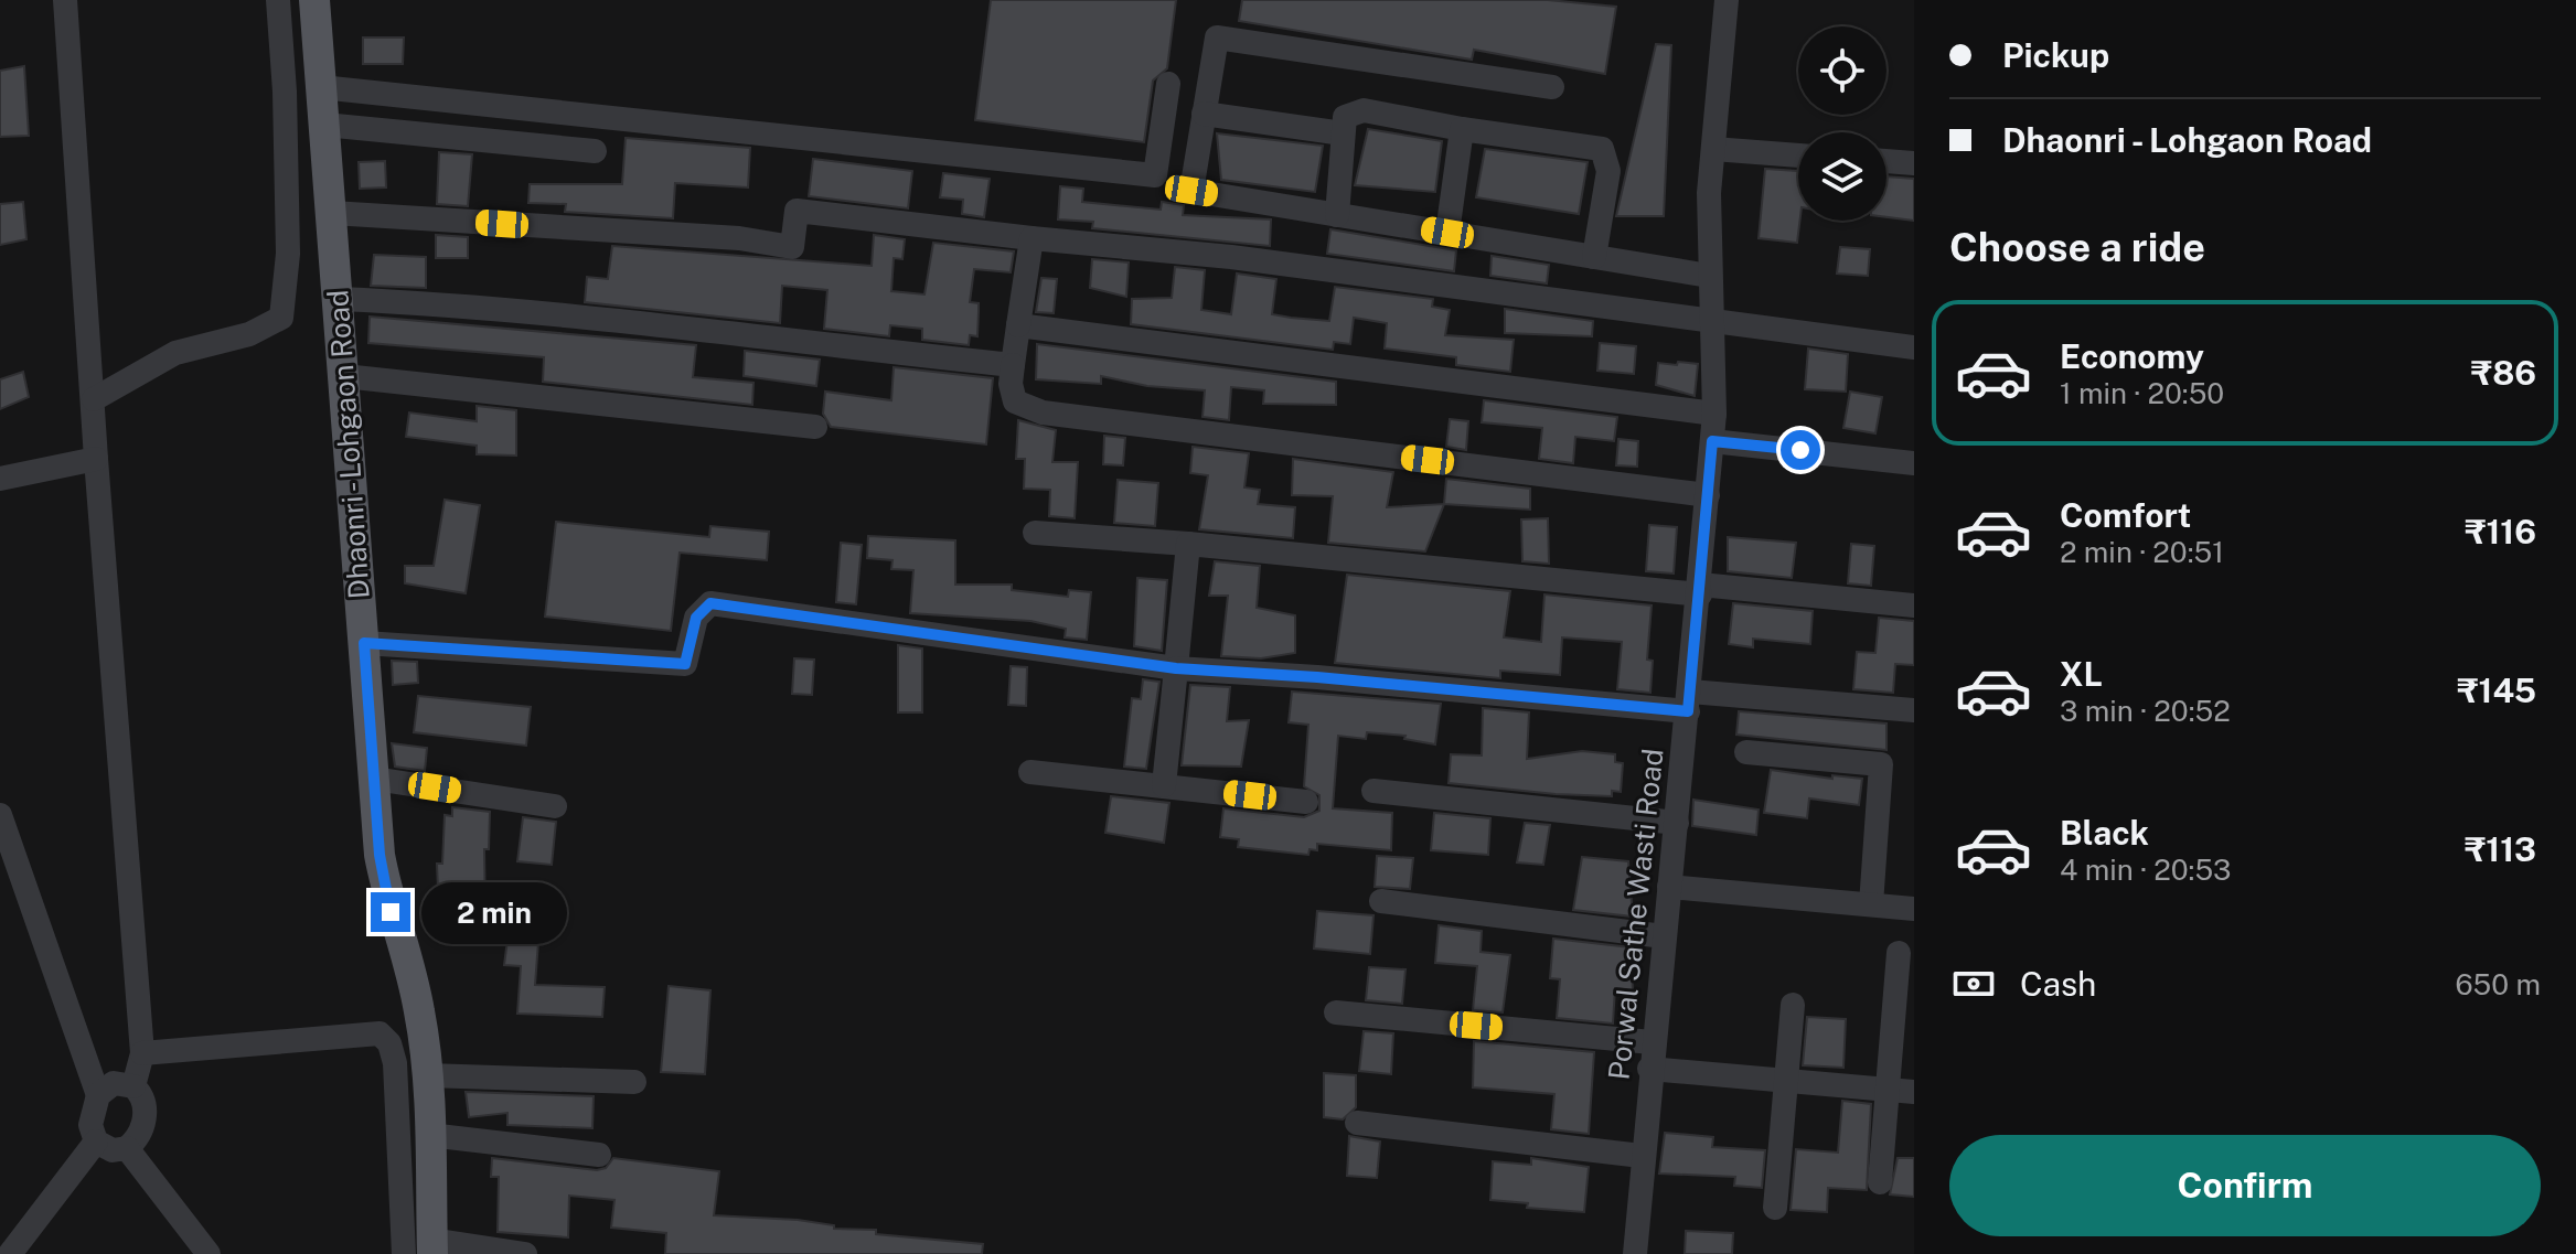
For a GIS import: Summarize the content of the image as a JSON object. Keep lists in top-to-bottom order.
{
  "streets": {
    "main road": ["Dhaonri - Lohgaon Road"],
    "street": ["Porwal Sathe Wasti Road"]
  },
  "page": {
    "banner": ["Pickup", "Dhaonri - Lohgaon Road"],
    "heading": "Choose a ride",
    "list": [
      {
        "name": "Economy",
        "note": "1 min · 20:50",
        "value": "₹86"
      },
      {
        "name": "Comfort",
        "note": "2 min · 20:51",
        "value": "₹116"
      },
      {
        "name": "XL",
        "note": "3 min · 20:52",
        "value": "₹145"
      },
      {
        "name": "Black",
        "note": "4 min · 20:53",
        "value": "₹113"
      }
    ],
    "bubble": "2 min",
    "pay": ["Cash", "650 m"],
    "buttons": "Confirm"
  }
}
